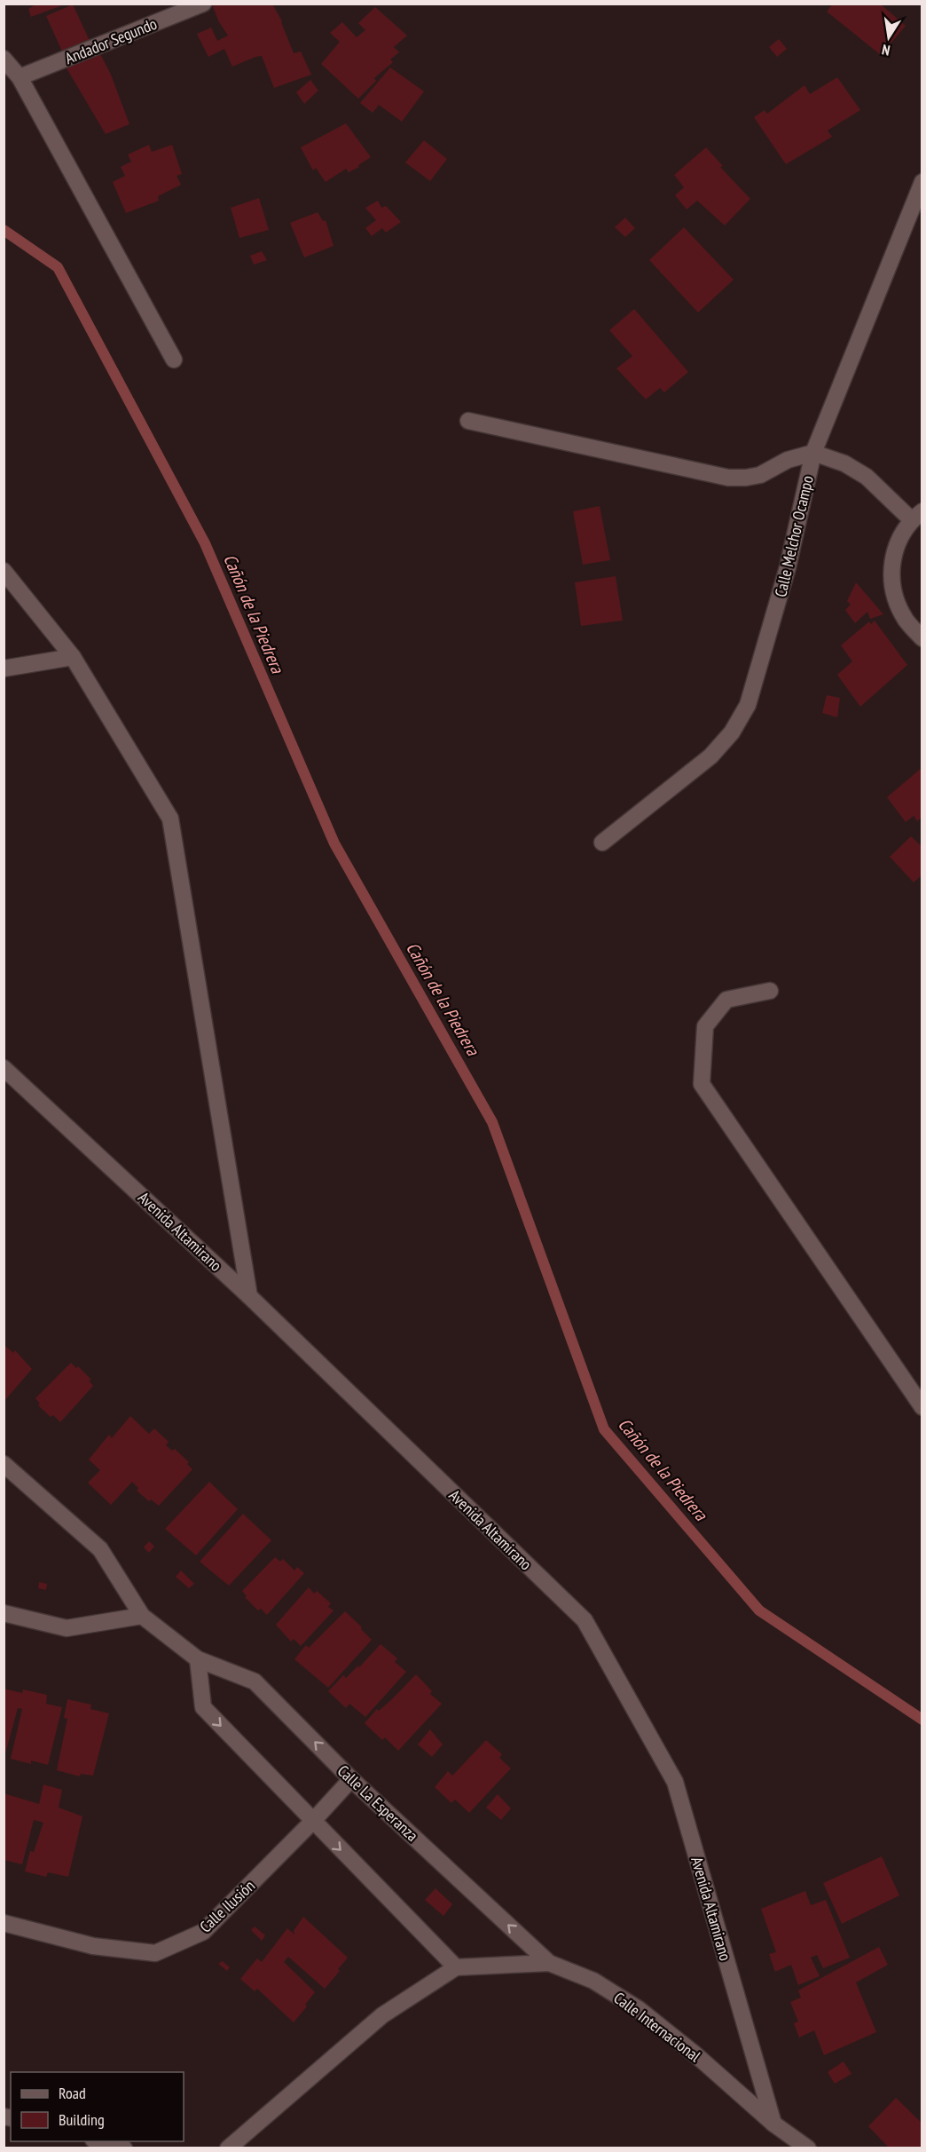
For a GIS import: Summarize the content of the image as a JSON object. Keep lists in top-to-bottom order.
{
  "streets": {
    "street": [
      "Andador Segundo",
      "Calle Melchor Ocampo",
      "Avenida Altamirano",
      "Calle La Esperanza",
      "Calle Ilusión",
      "Calle Internacional"
    ]
  },
  "crossings": [
    ["Avenida Altamirano", "Calle Internacional"],
    ["Calle La Esperanza", "Calle Ilusión"],
    ["Calle La Esperanza", "Calle Internacional"]
  ],
  "water": ["Cañón de la Piedrera"],
  "legend": ["Road", "Building"],
  "north": "bottom"
}
